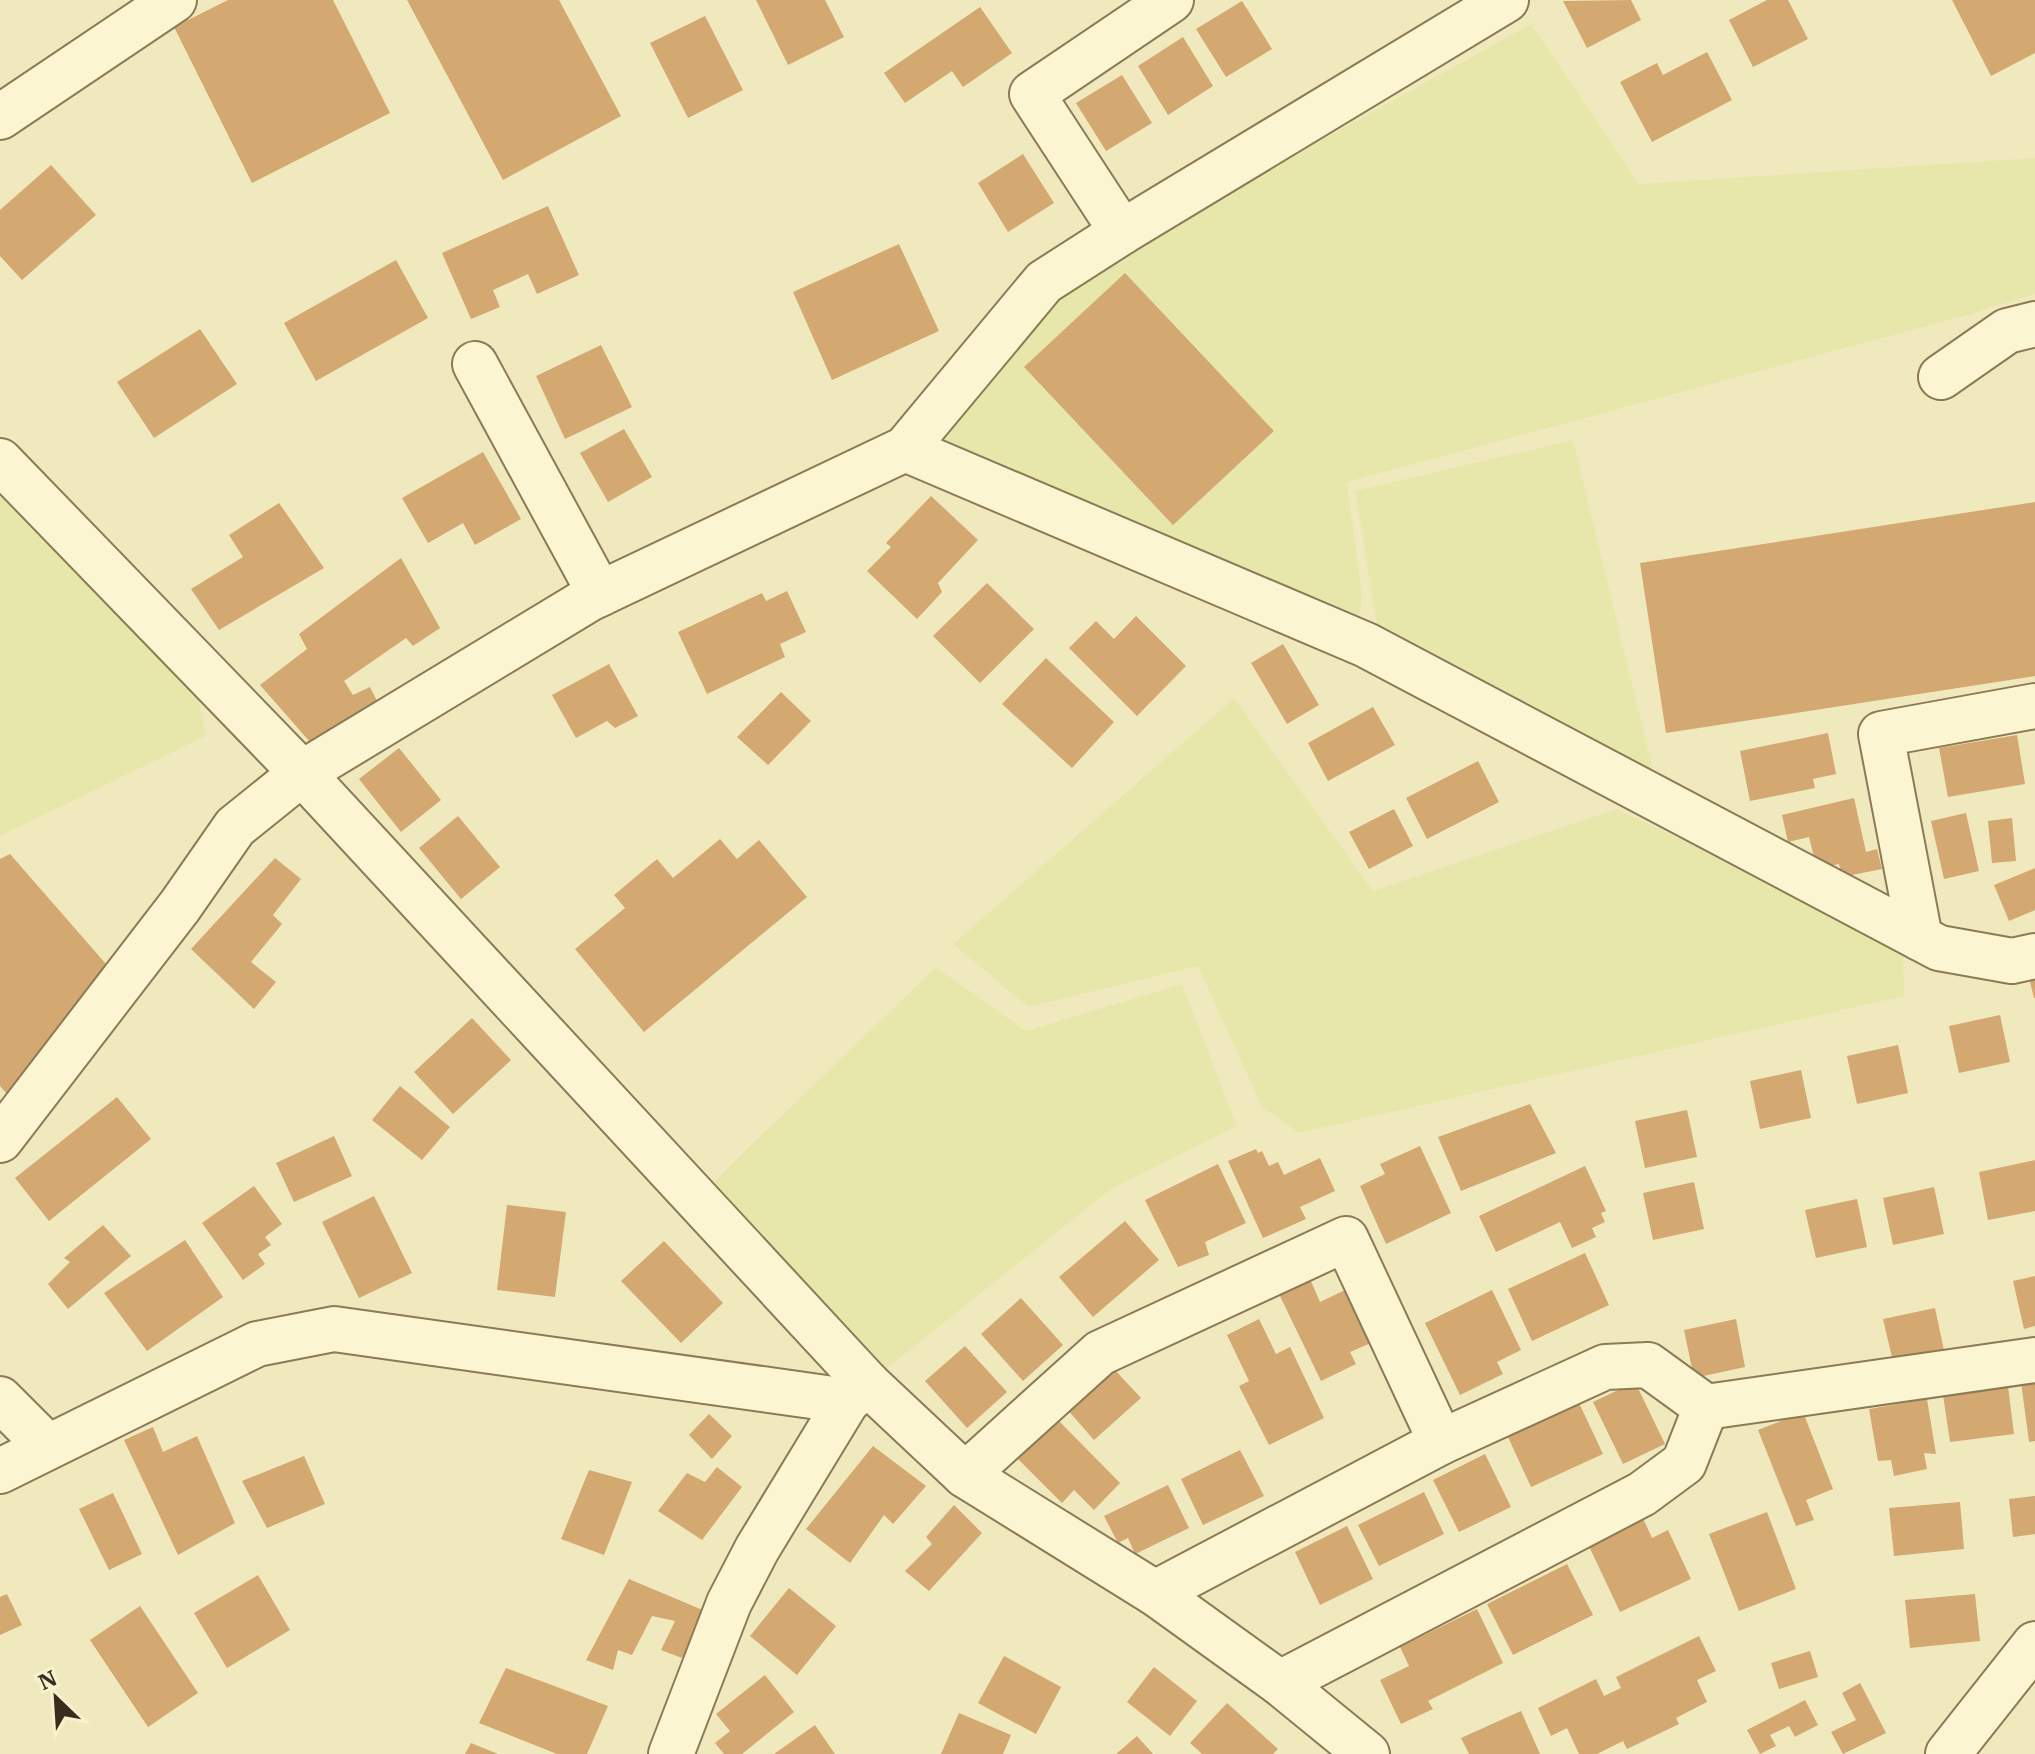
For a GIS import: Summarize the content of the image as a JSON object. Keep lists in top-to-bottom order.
{
  "north": "top left"
}
